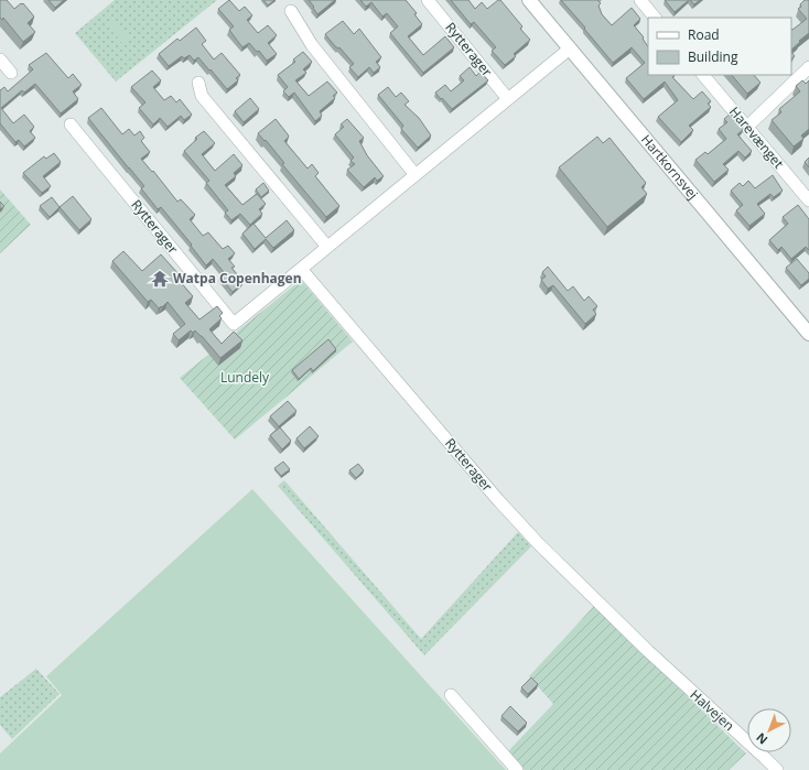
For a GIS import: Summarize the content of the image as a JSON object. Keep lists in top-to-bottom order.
{
  "streets": {
    "street": [
      "Rytterager",
      "Harevænget",
      "Hartkornsvej",
      "Halvejen"
    ]
  },
  "crossings": [
    ["Rytterager", "Hartkornsvej"],
    ["Rytterager", "Halvejen"]
  ],
  "parks": ["Lundely"],
  "places": {
    "temple": ["Watpa Copenhagen"]
  },
  "legend": ["Road", "Building"],
  "north": "bottom left"
}
